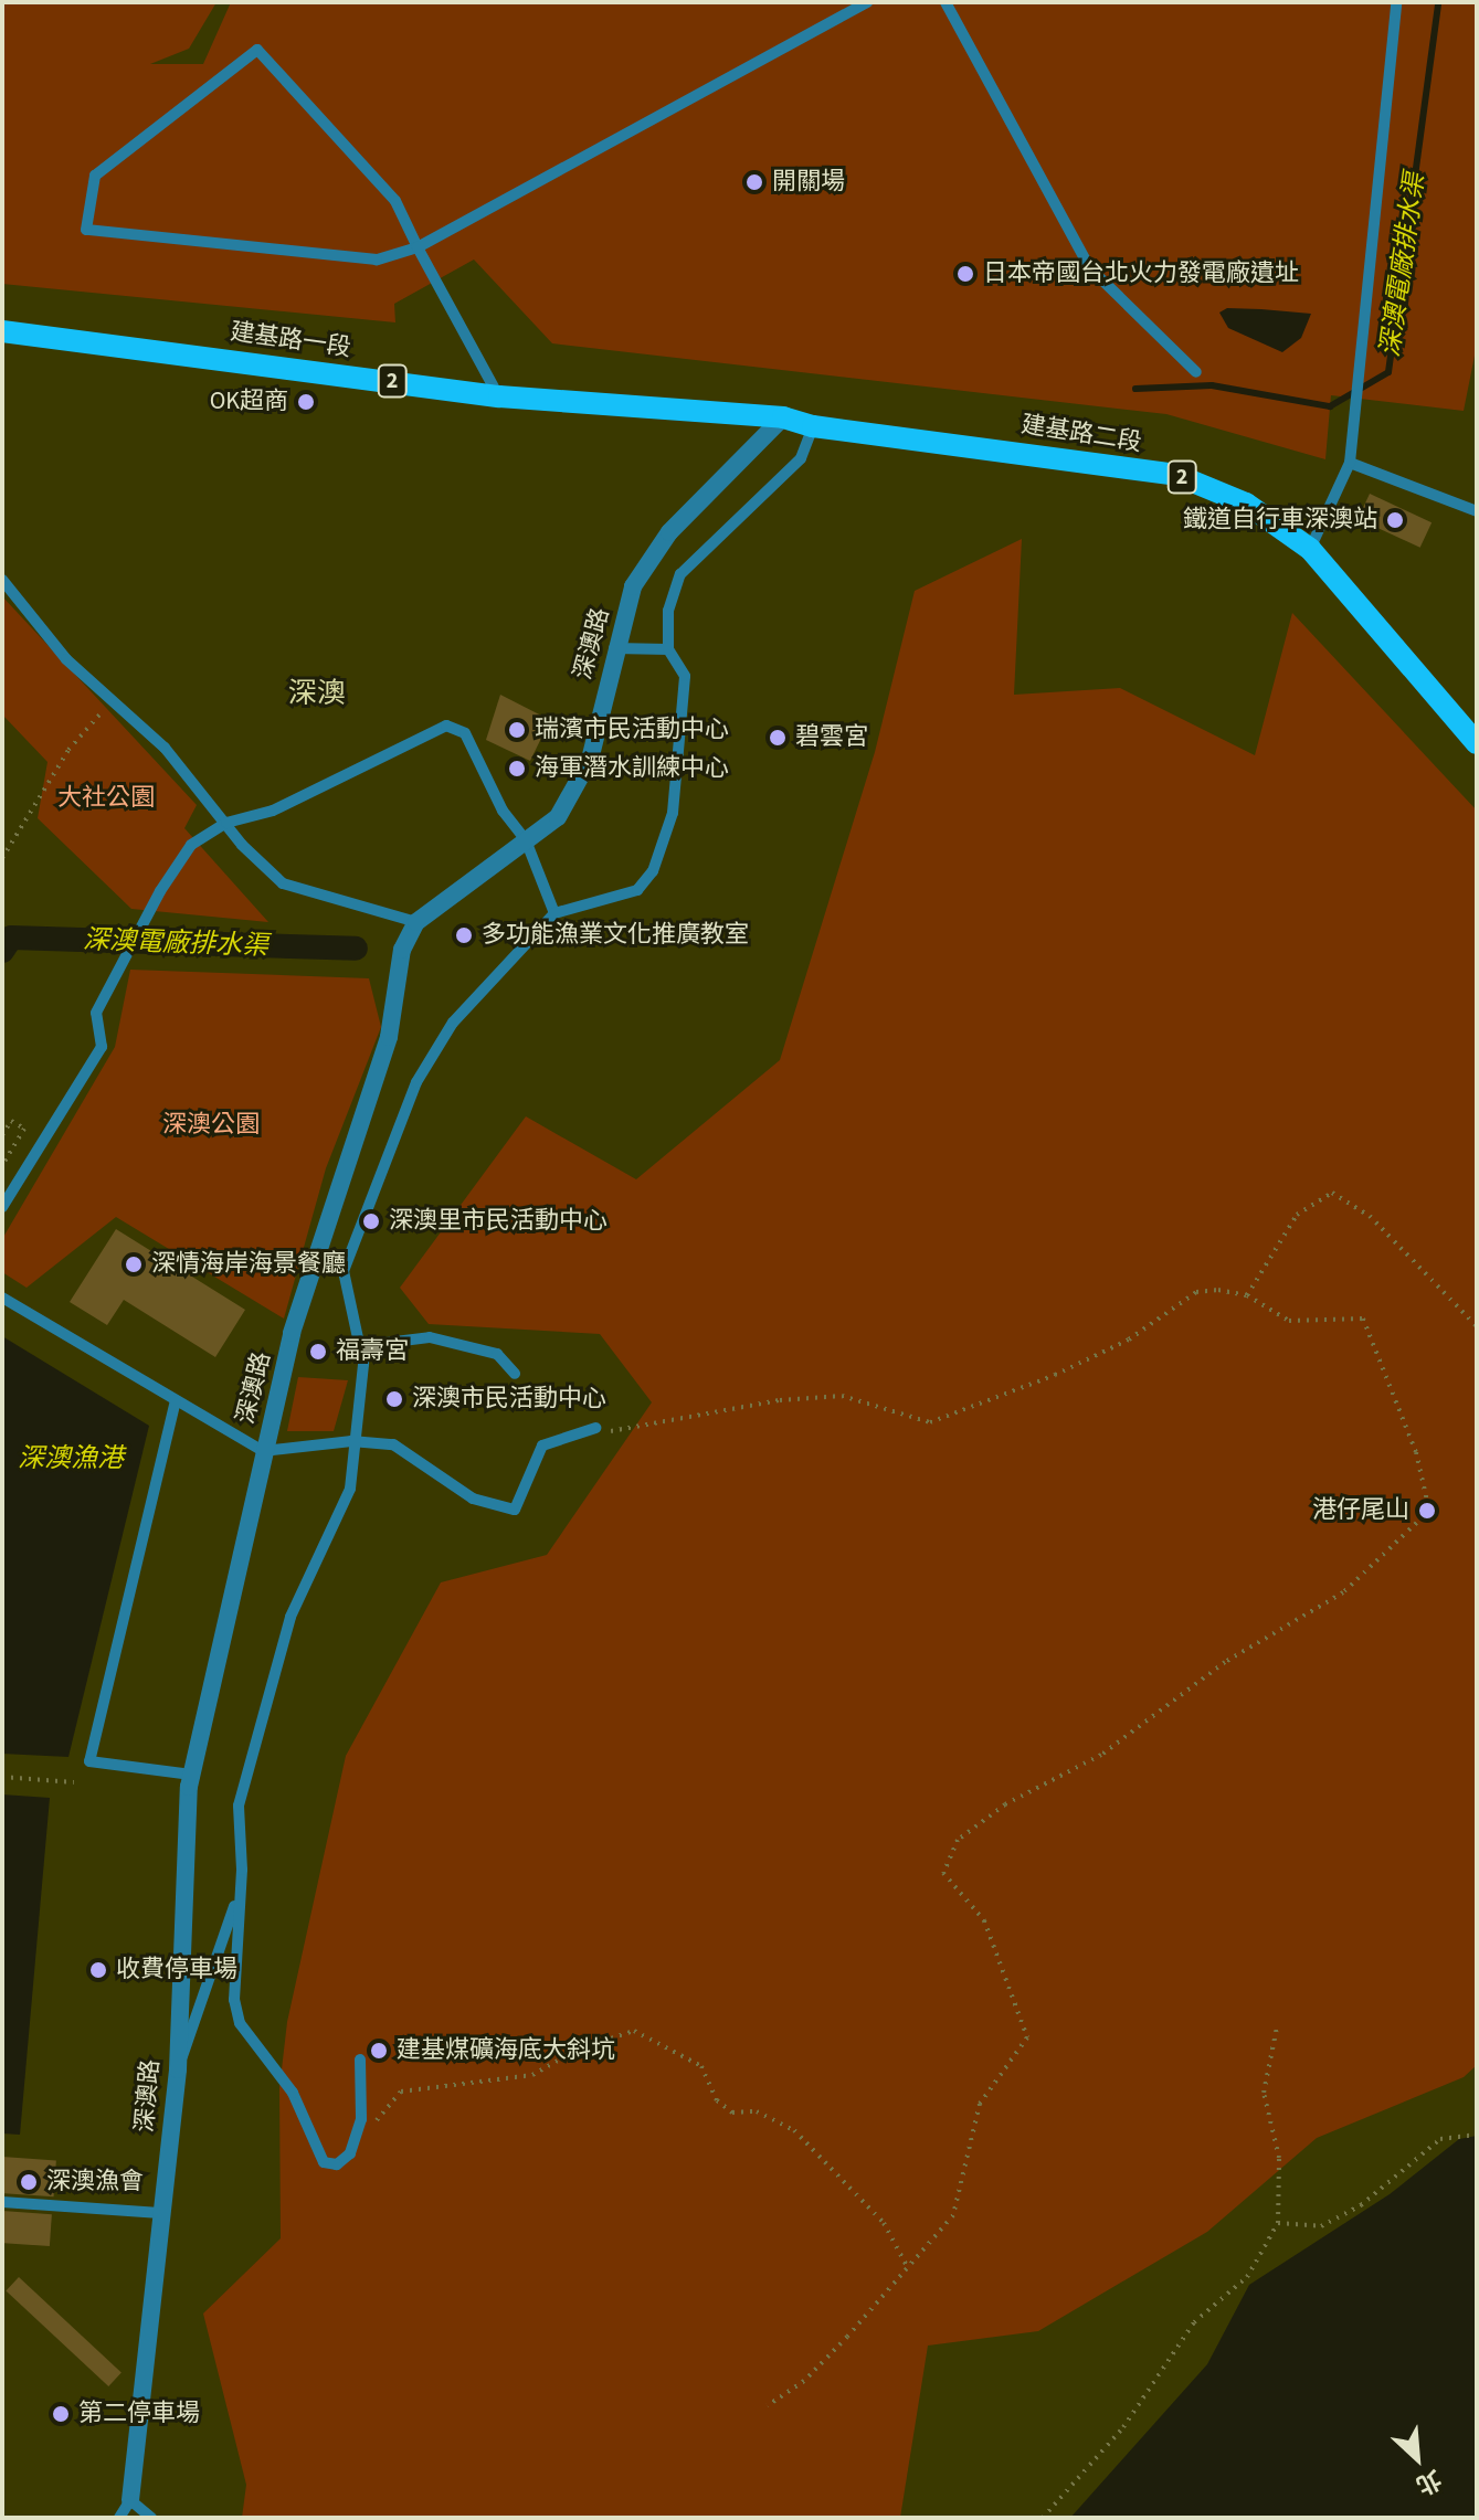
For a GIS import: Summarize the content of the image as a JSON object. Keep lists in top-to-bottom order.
{
  "streets": {
    "main road": ["建基路一段", "2", "建基路二段"],
    "street": ["深澳路"]
  },
  "crossings": [
    ["建基路一段", "建基路二段"],
    ["建基路一段", "深澳路"],
    ["建基路二段", "深澳路"]
  ],
  "districts": ["深澳"],
  "water": ["深澳電廠排水渠", "深澳漁港"],
  "parks": ["大社公園", "深澳公園"],
  "places": [
    "開關場",
    "日本帝國台北火力發電廠遺址",
    "OK超商",
    "鐵道自行車深澳站",
    "瑞濱市民活動中心",
    "碧雲宮",
    "海軍潛水訓練中心",
    "多功能漁業文化推廣教室",
    "深澳里市民活動中心",
    "深情海岸海景餐廳",
    "福壽宮",
    "深澳市民活動中心",
    "港仔尾山",
    "收費停車場",
    "建基煤礦海底大斜坑",
    "深澳漁會",
    "第二停車場"
  ],
  "north": "bottom right"
}
